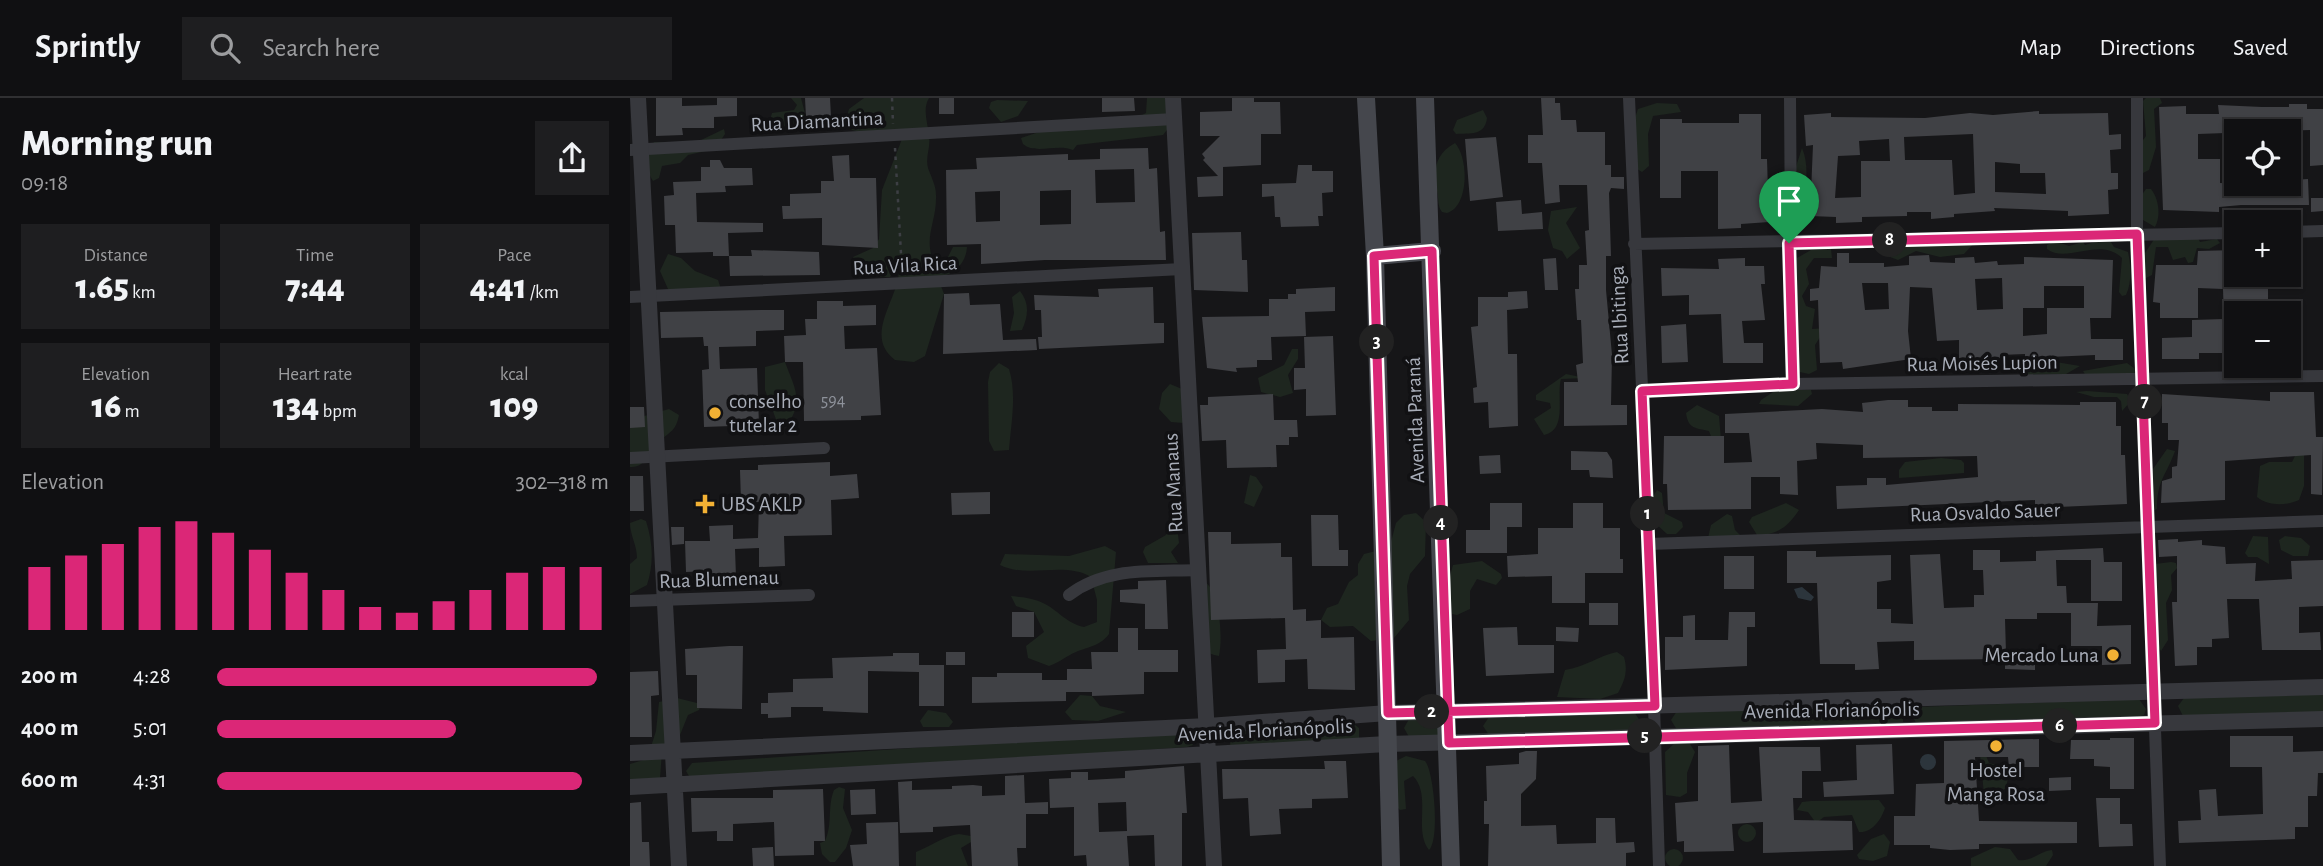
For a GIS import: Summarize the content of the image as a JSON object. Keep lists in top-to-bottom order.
{
  "streets": {
    "main road": ["Avenida Paraná"],
    "street": [
      "Rua Diamantina",
      "Rua Vila Rica",
      "Rua Ibitinga",
      "Rua Moisés Lupion",
      "Rua Manaus",
      "Rua Osvaldo Sauer",
      "Rua Blumenau",
      "Avenida Florianópolis"
    ]
  },
  "crossings": [
    ["Rua Diamantina", "Rua Manaus"],
    ["Rua Vila Rica", "Rua Manaus"],
    ["Rua Ibitinga", "Rua Moisés Lupion"],
    ["Rua Ibitinga", "Rua Osvaldo Sauer"],
    ["Rua Ibitinga", "Avenida Florianópolis"],
    ["Avenida Paraná", "Avenida Florianópolis"],
    ["Rua Manaus", "Avenida Florianópolis"]
  ],
  "places": {
    "other": ["conselho tutelar 2", "Mercado Luna", "Hostel Manga Rosa"],
    "health": ["UBS AKLP"]
  },
  "house_numbers": ["594"],
  "page": {
    "header": "Sprintly",
    "search": "Search here",
    "nav": ["Map", "Directions", "Saved"],
    "heading": ["Morning run", "09:18"],
    "map_buttons": ["+", "−"],
    "stats": [
      ["Distance", "1.65 km"],
      ["Time", "7:44"],
      ["Pace", "4:41 /km"],
      ["Elevation", "16 m"],
      ["Heart rate", "134 bpm"],
      ["kcal", "109"]
    ],
    "pins": [
      "8",
      "3",
      "7",
      "1",
      "4",
      "2",
      "6",
      "5"
    ],
    "chart": ["Elevation", "302–318 m"],
    "list": [
      {
        "name": "200 m",
        "note": "4:28"
      },
      {
        "name": "400 m",
        "note": "5:01"
      },
      {
        "name": "600 m",
        "note": "4:31"
      }
    ]
  }
}
